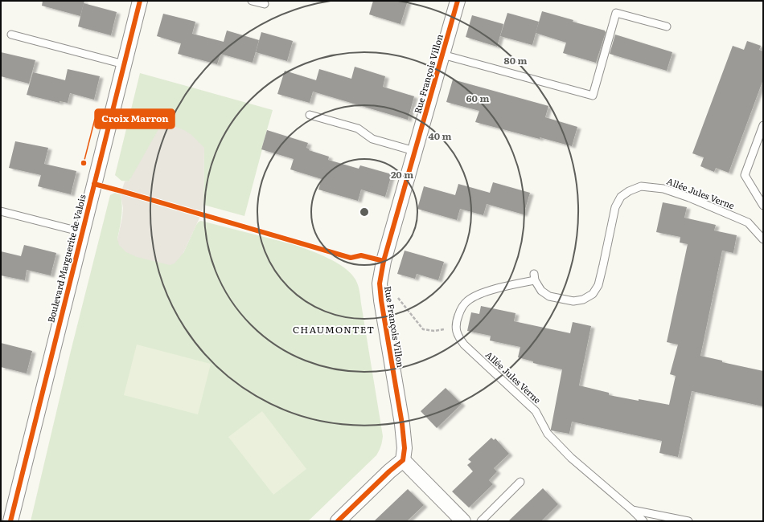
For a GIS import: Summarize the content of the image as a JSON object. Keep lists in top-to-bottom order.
{
  "streets": {
    "street": ["Rue François Villon", "Boulevard Marguerite de Valois"],
    "lane": ["Allée Jules Verne"]
  },
  "districts": ["CHAUMONTET"],
  "places": ["Croix Marron"],
  "rings": [
    "80 m",
    "60 m",
    "40 m",
    "20 m"
  ]
}
